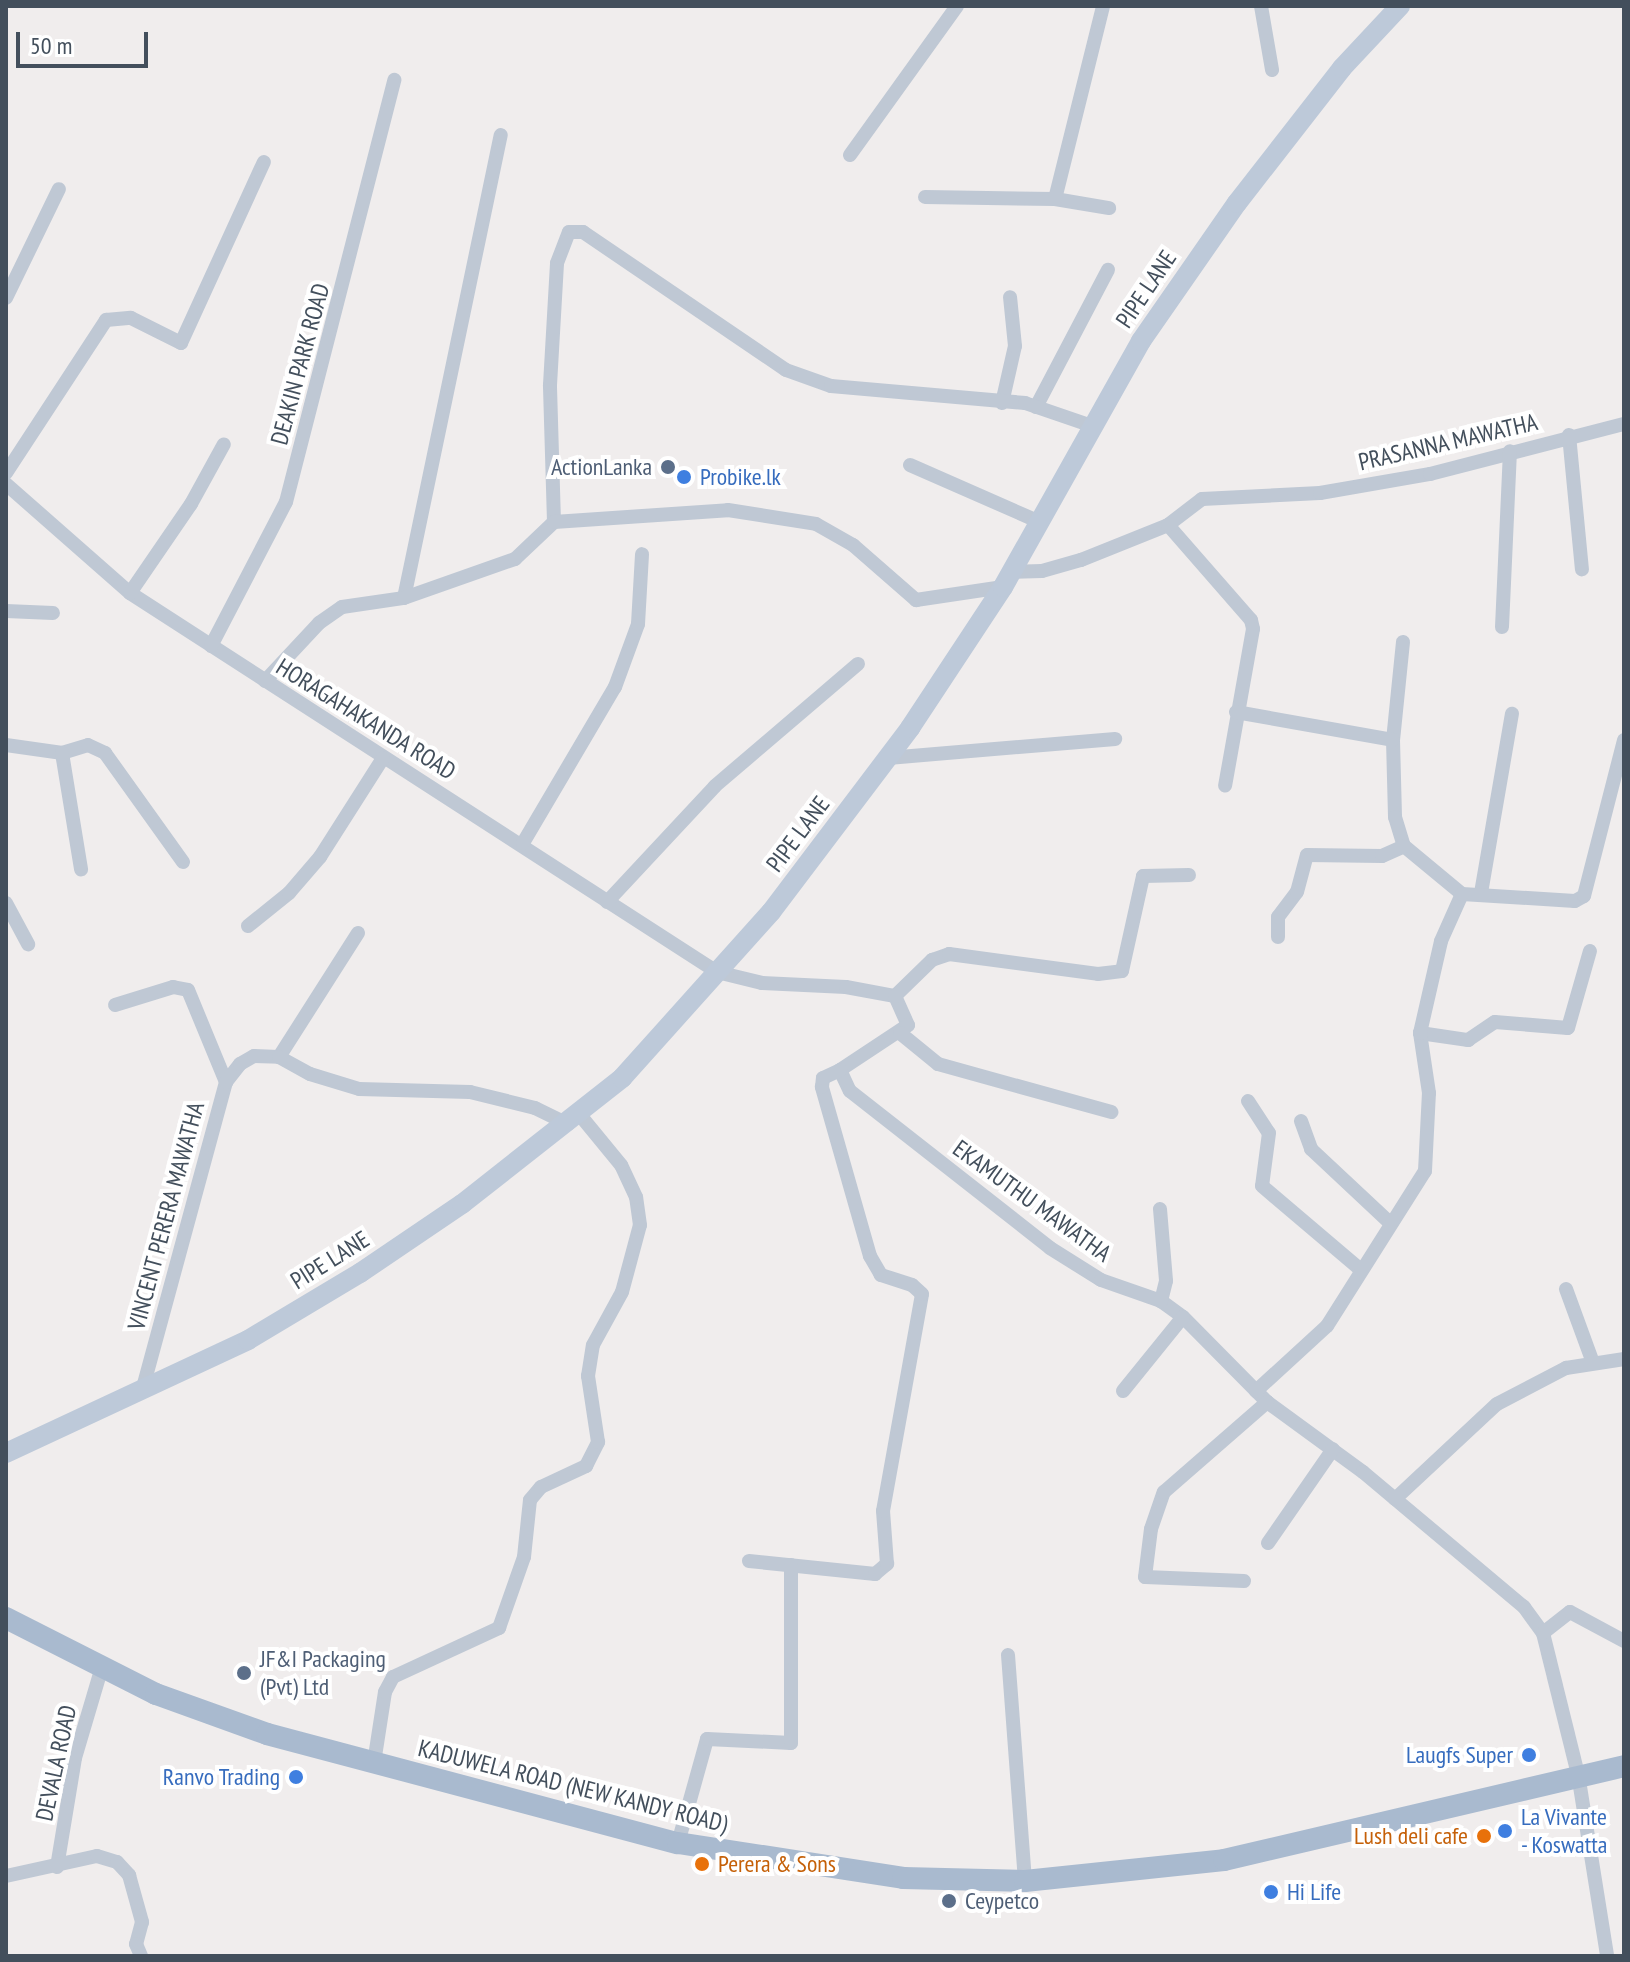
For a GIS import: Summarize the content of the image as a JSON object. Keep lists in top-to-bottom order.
{
  "streets": {
    "main road": ["KADUWELA ROAD (NEW KANDY ROAD)"],
    "street": [
      "PIPE LANE",
      "DEAKIN PARK ROAD",
      "PRASANNA MAWATHA",
      "HORAGAHAKANDA ROAD",
      "EKAMUTHU MAWATHA",
      "VINCENT PERERA MAWATHA",
      "DEVALA ROAD"
    ]
  },
  "crossings": [
    ["PIPE LANE", "PRASANNA MAWATHA"],
    ["PIPE LANE", "HORAGAHAKANDA ROAD"],
    ["PIPE LANE", "VINCENT PERERA MAWATHA"],
    ["DEAKIN PARK ROAD", "HORAGAHAKANDA ROAD"],
    ["EKAMUTHU MAWATHA", "KADUWELA ROAD (NEW KANDY ROAD)"],
    ["DEVALA ROAD", "KADUWELA ROAD (NEW KANDY ROAD)"]
  ],
  "places": [
    "ActionLanka",
    "Probike.lk",
    "JF&I Packaging (Pvt) Ltd",
    "Laugfs Super",
    "Ranvo Trading",
    "La Vivante - Koswatta",
    "Lush deli cafe",
    "Perera & Sons",
    "Hi Life",
    "Ceypetco"
  ],
  "scale_bar": "50 m"
}
